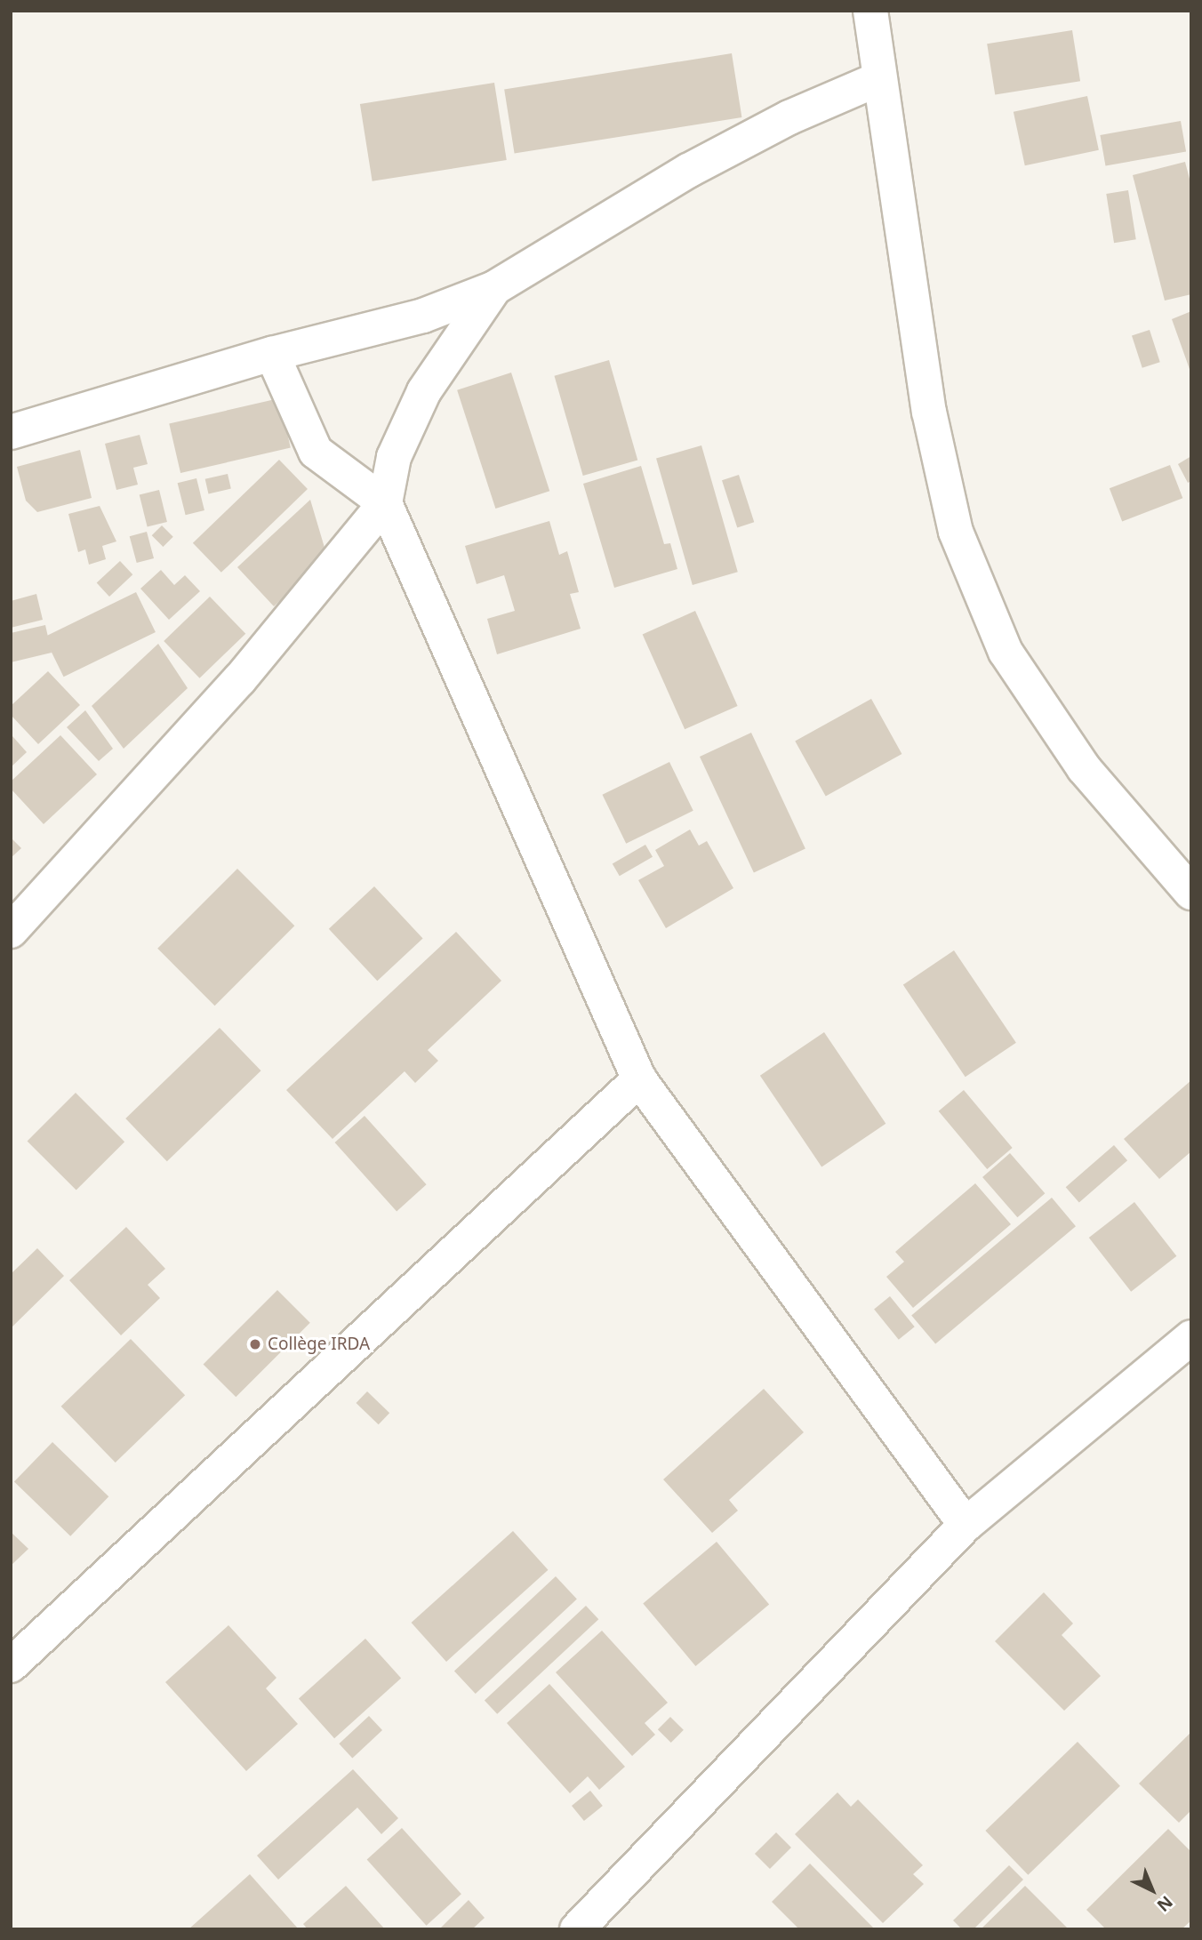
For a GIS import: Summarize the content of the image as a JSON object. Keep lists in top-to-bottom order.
{
  "places": ["Collège IRDA"],
  "north": "bottom right"
}
